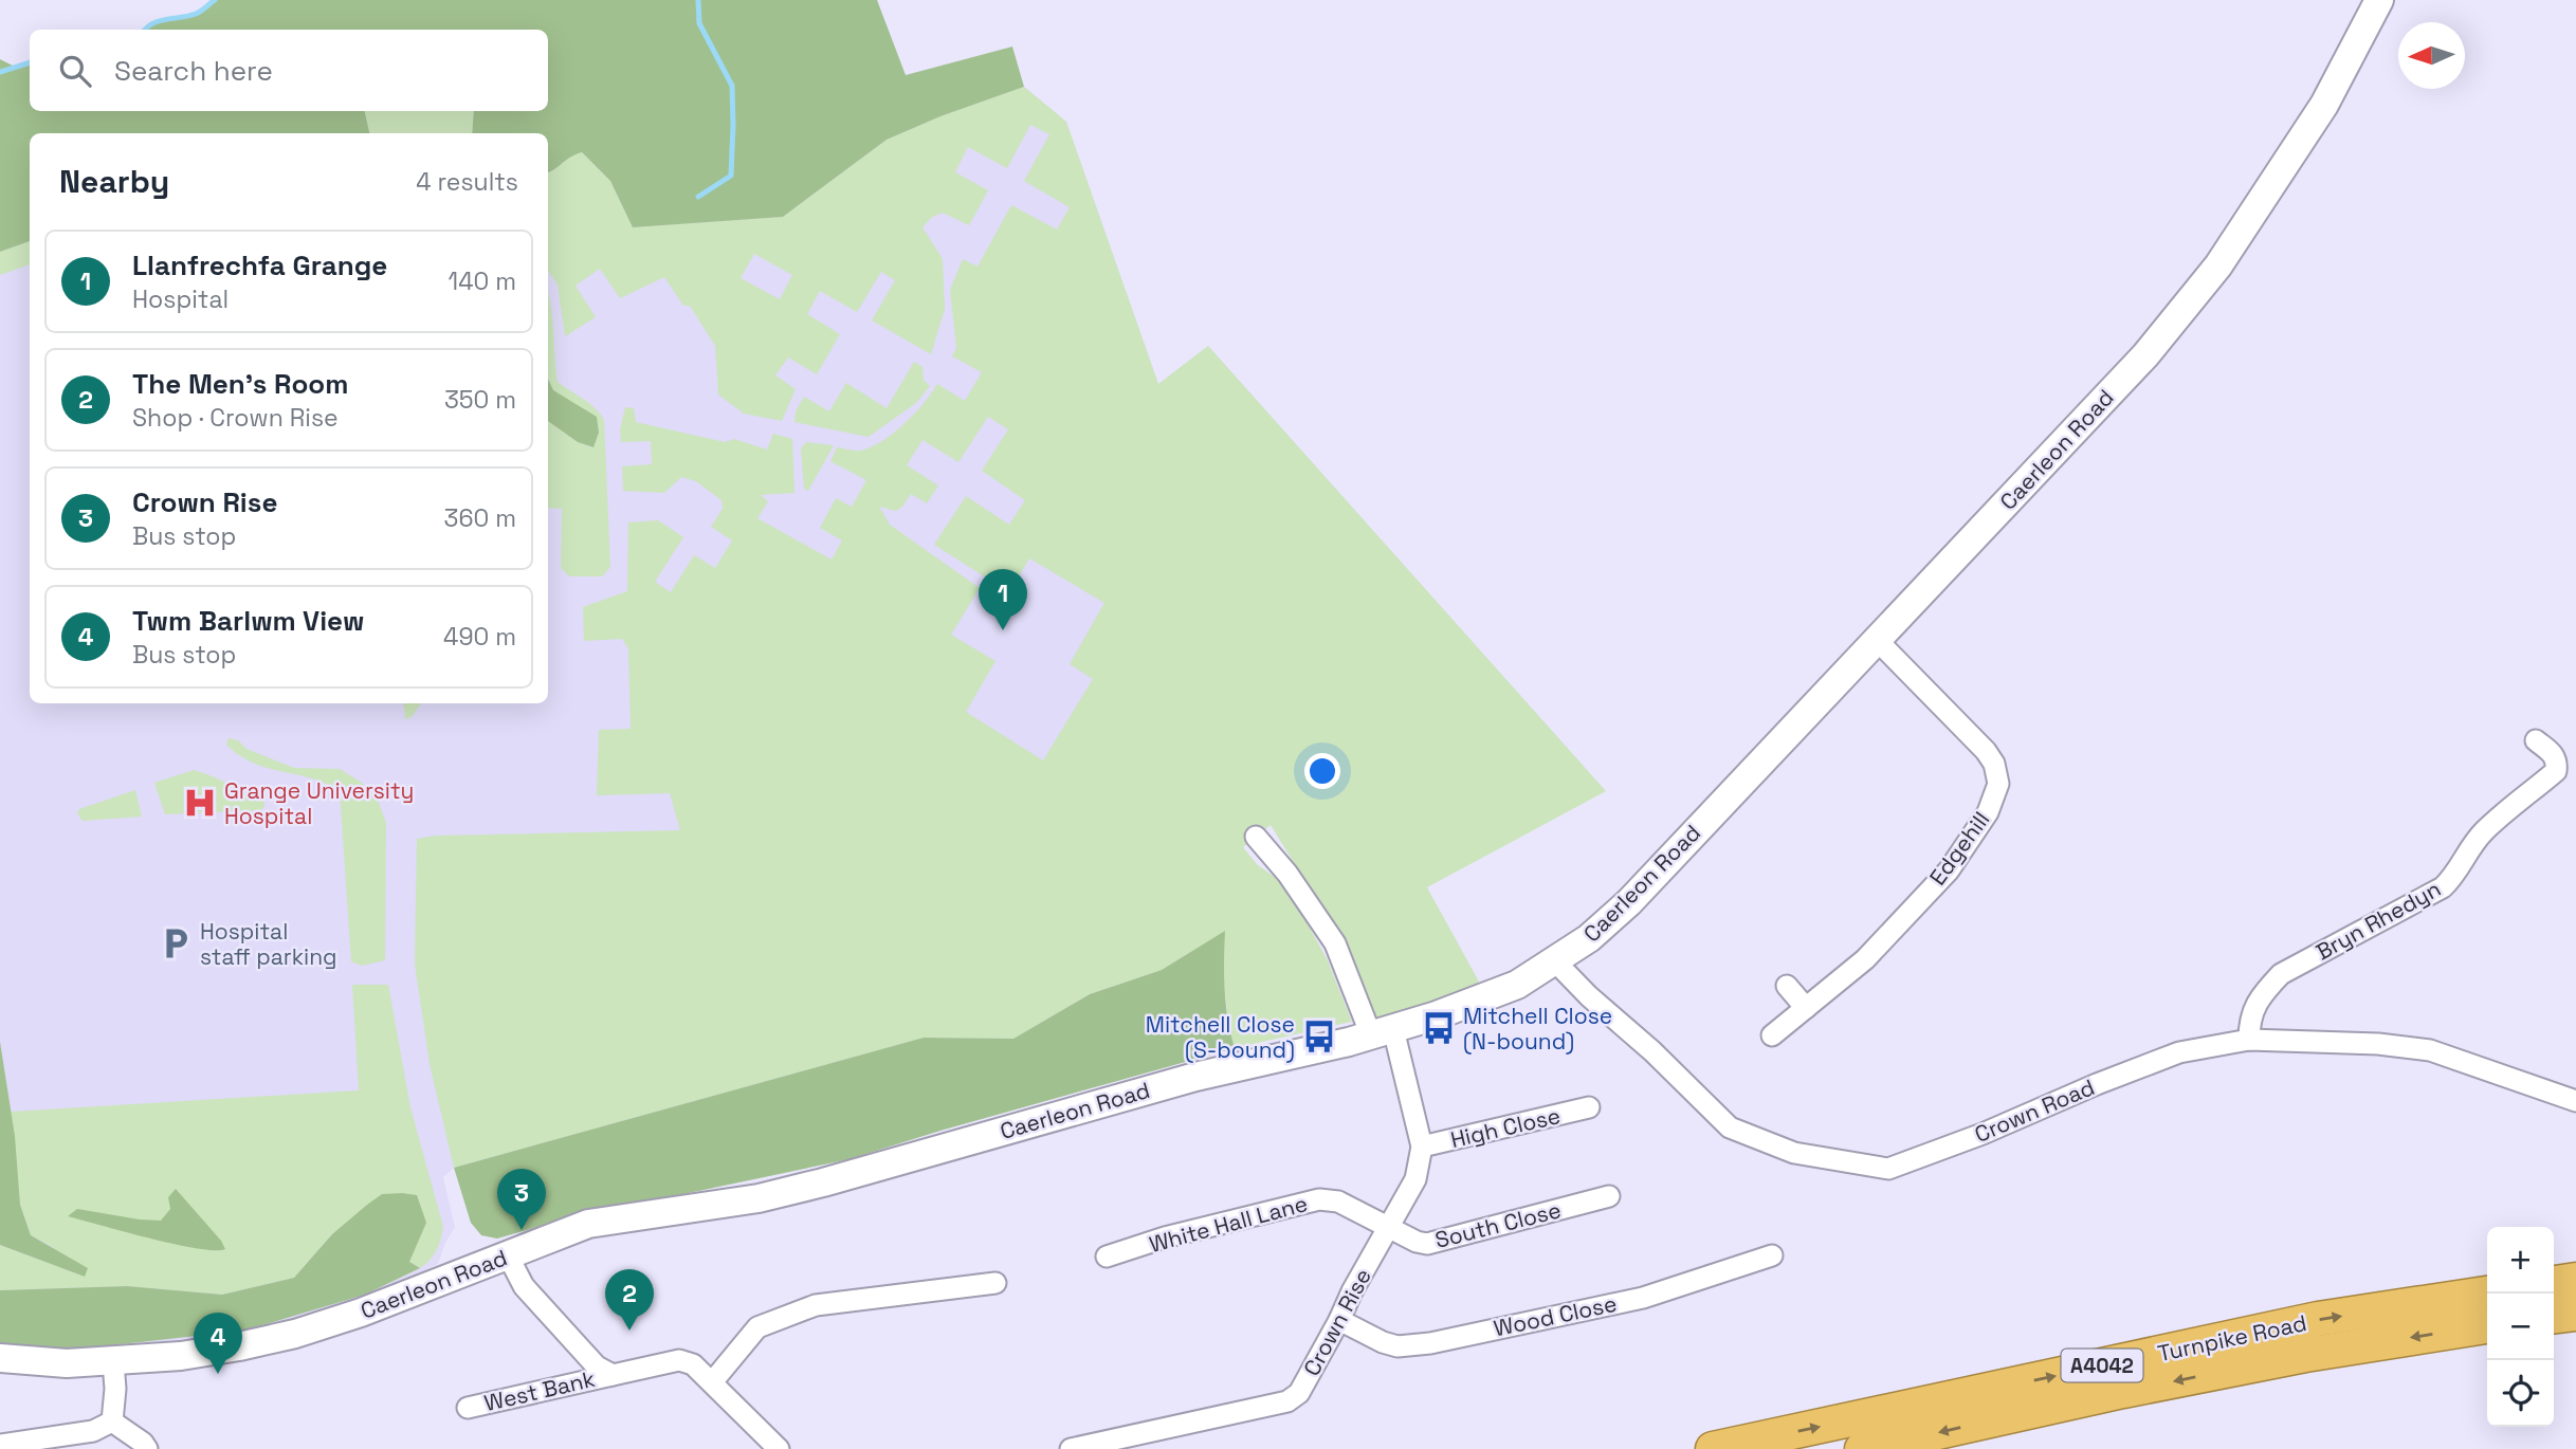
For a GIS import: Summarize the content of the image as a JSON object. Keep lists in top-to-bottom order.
{
  "streets": {
    "highway": ["Turnpike Road", "A4042"],
    "main road": ["Caerleon Road"],
    "street": [
      "Edgehill",
      "Bryn Rhedyn",
      "Crown Road",
      "High Close",
      "White Hall Lane",
      "South Close",
      "Wood Close",
      "Crown Rise",
      "West Bank"
    ]
  },
  "crossings": [
    ["Caerleon Road", "Edgehill"],
    ["Caerleon Road", "Crown Road"],
    ["Caerleon Road", "Crown Rise"],
    ["Bryn Rhedyn", "Crown Road"],
    ["High Close", "Crown Rise"],
    ["White Hall Lane", "South Close"],
    ["White Hall Lane", "Crown Rise"],
    ["South Close", "Crown Rise"],
    ["Wood Close", "Crown Rise"]
  ],
  "places": {
    "hospital": ["Grange University Hospital"],
    "parking": ["Hospital staff parking"],
    "bus stop": ["Mitchell Close (N-bound)", "Mitchell Close (S-bound)"]
  },
  "north": "left",
  "page": {
    "search": "Search here",
    "heading": ["Nearby", "4 results"],
    "list": [
      {
        "mark": "1",
        "name": "Llanfrechfa Grange",
        "note": "Hospital",
        "value": "140 m"
      },
      {
        "mark": "2",
        "name": "The Men's Room",
        "note": "Shop · Crown Rise",
        "value": "350 m"
      },
      {
        "mark": "3",
        "name": "Crown Rise",
        "note": "Bus stop",
        "value": "360 m"
      },
      {
        "mark": "4",
        "name": "Twm Barlwm View",
        "note": "Bus stop",
        "value": "490 m"
      }
    ],
    "pins": [
      "1",
      "3",
      "2",
      "4"
    ],
    "map_buttons": ["+", "−"]
  }
}
